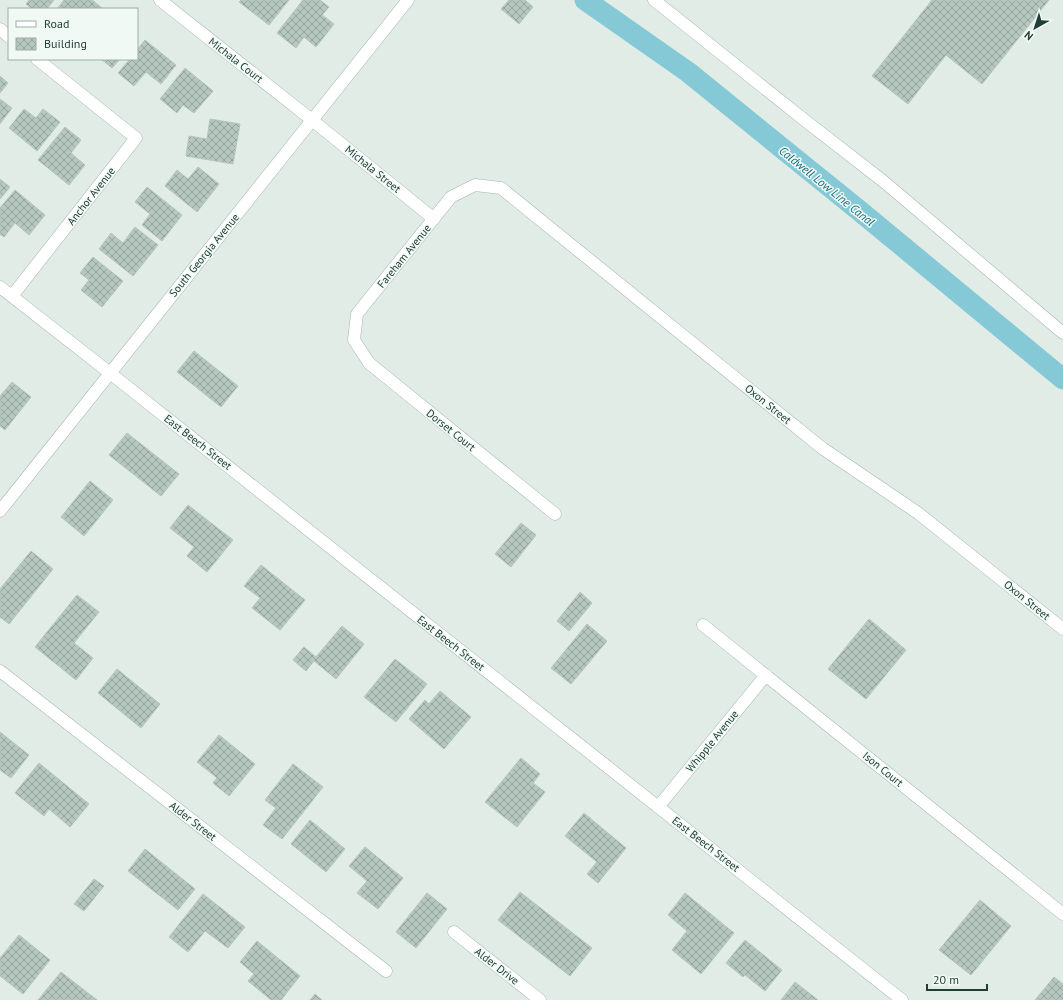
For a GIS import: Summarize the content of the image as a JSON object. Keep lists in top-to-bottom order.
{
  "streets": {
    "street": [
      "Michala Court",
      "Michala Street",
      "Anchor Avenue",
      "South Georgia Avenue",
      "Fareham Avenue",
      "Oxon Street",
      "Dorset Court",
      "East Beech Street",
      "Whipple Avenue",
      "Ison Court",
      "Alder Street",
      "Alder Drive"
    ]
  },
  "crossings": [
    ["Michala Court", "Michala Street"],
    ["Michala Court", "South Georgia Avenue"],
    ["Michala Street", "South Georgia Avenue"],
    ["Michala Street", "Fareham Avenue"],
    ["Anchor Avenue", "East Beech Street"],
    ["South Georgia Avenue", "East Beech Street"],
    ["Fareham Avenue", "Oxon Street"],
    ["Fareham Avenue", "Dorset Court"],
    ["East Beech Street", "Whipple Avenue"],
    ["Whipple Avenue", "Ison Court"]
  ],
  "water": ["Caldwell Low Line Canal"],
  "legend": ["Road", "Building"],
  "scale_bar": "20 m",
  "north": "bottom left"
}
